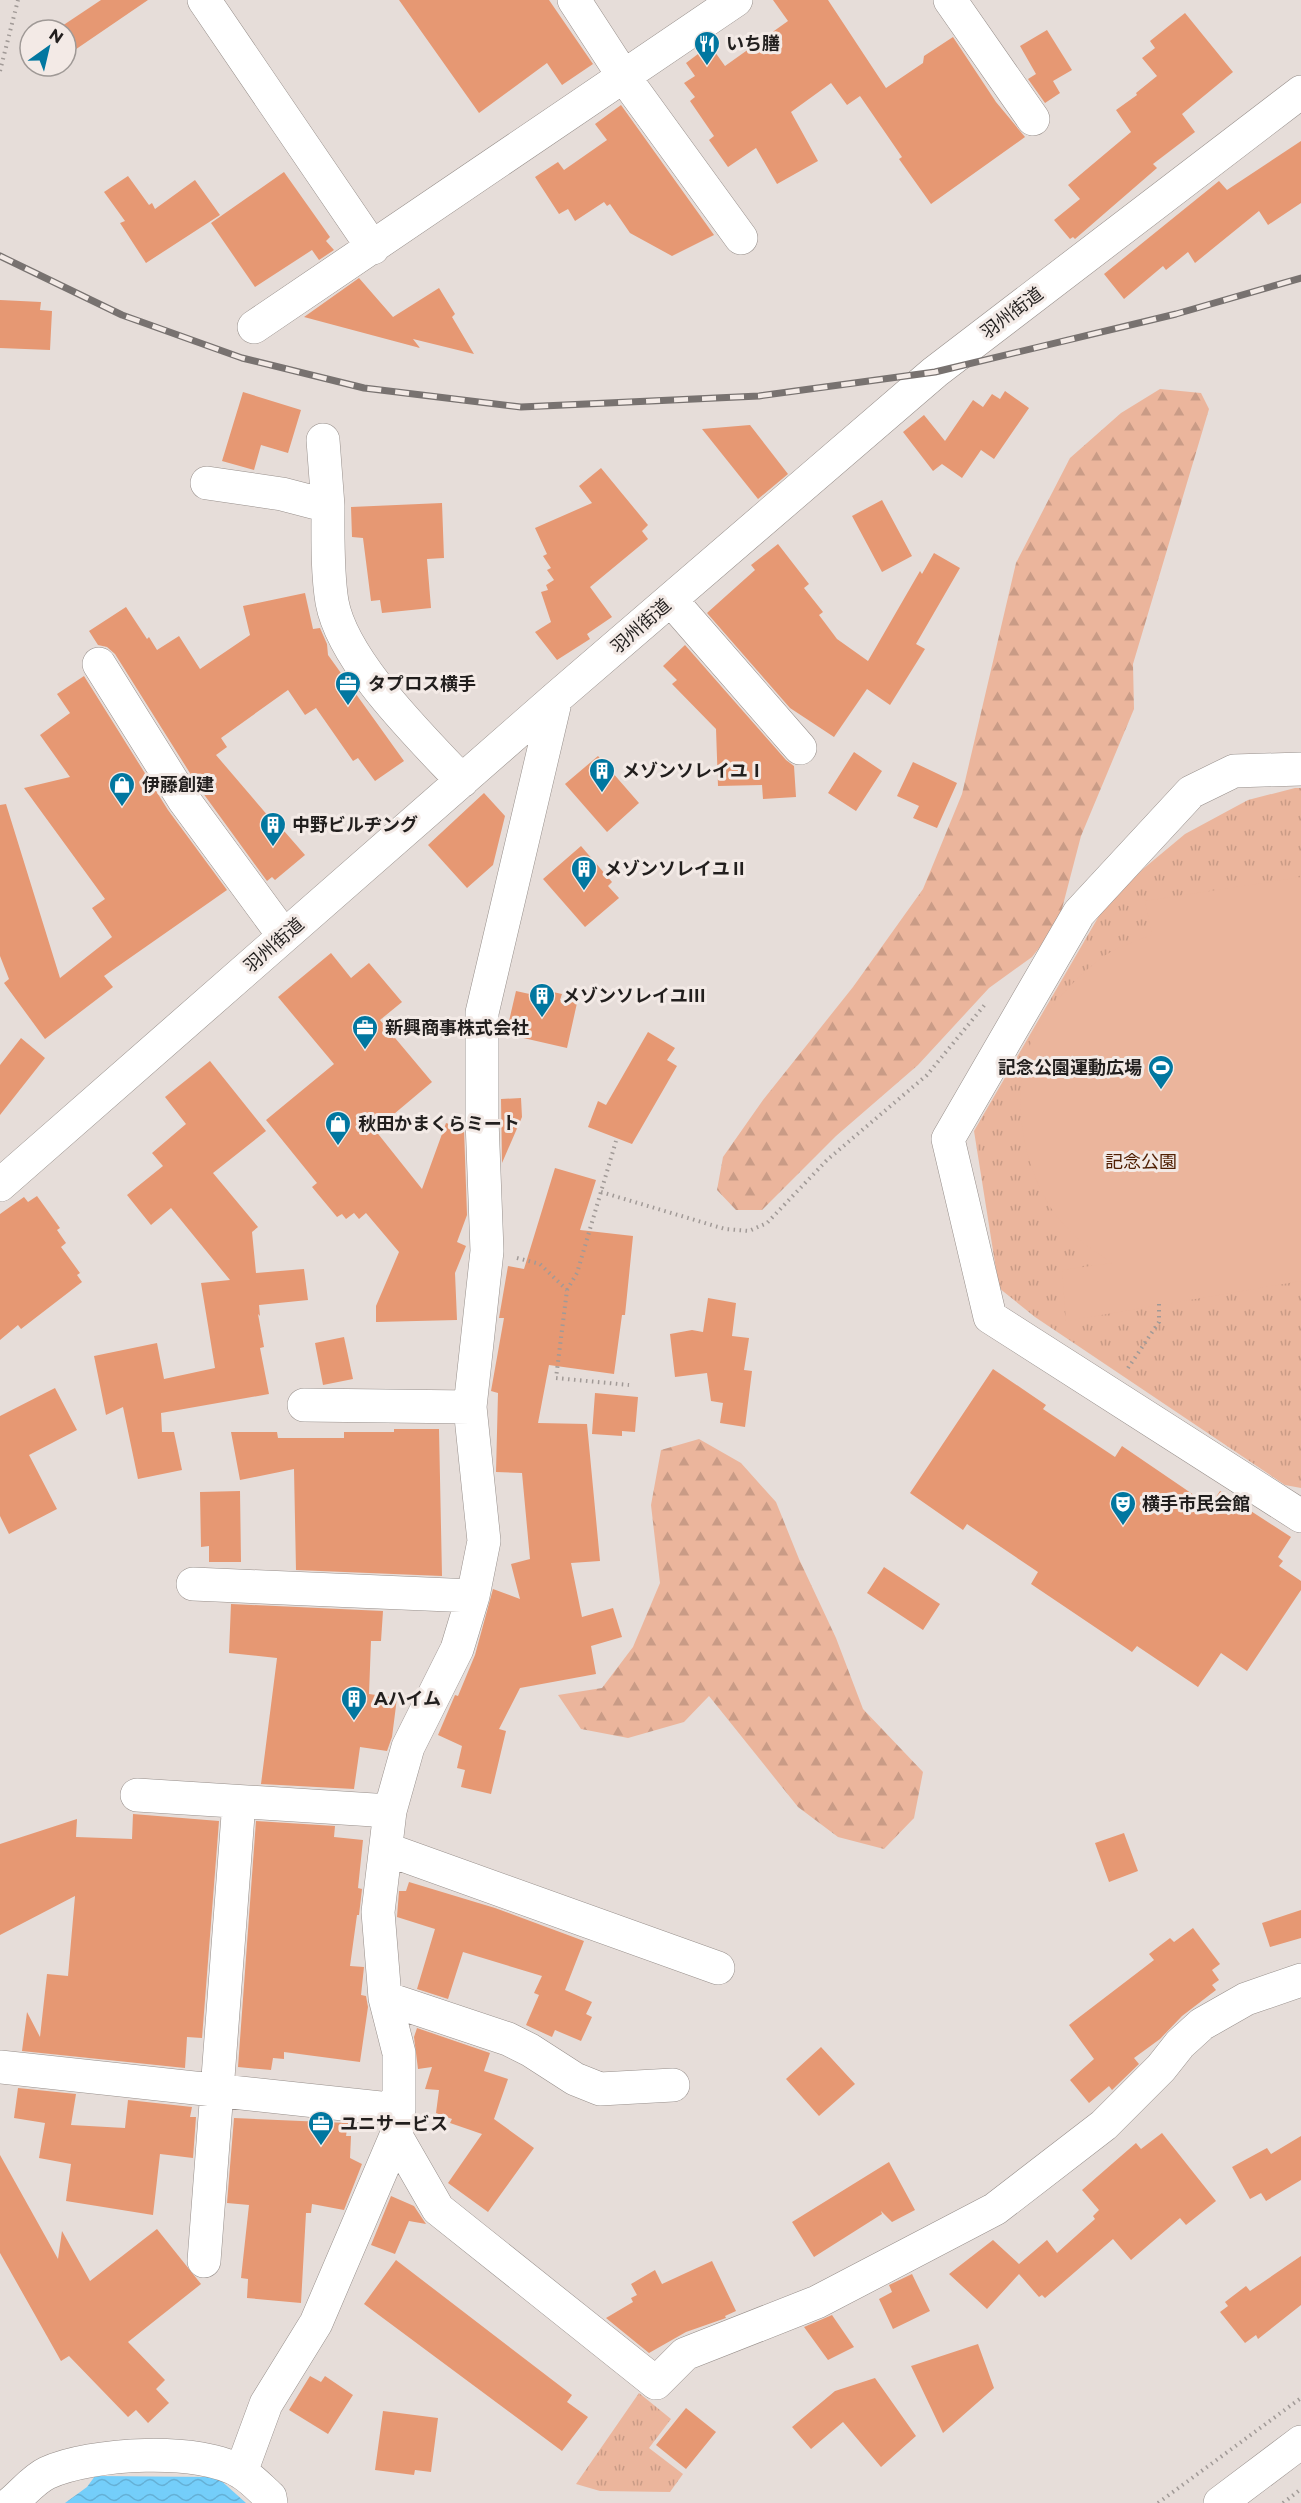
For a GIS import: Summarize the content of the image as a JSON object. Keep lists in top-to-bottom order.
{
  "streets": {
    "main road": ["羽州街道"]
  },
  "parks": ["記念公園"],
  "places": {
    "restaurant": ["いち膳"],
    "office": ["タプロス横手", "新興商事株式会社", "ユニサービス"],
    "building": [
      "メゾンソレイユⅠ",
      "中野ビルヂング",
      "メゾンソレイユⅡ",
      "メゾンソレイユⅢ",
      "Aハイム"
    ],
    "shop": ["伊藤創建", "秋田かまくらミート"],
    "sports": ["記念公園運動広場"],
    "theatre": ["横手市民会館"]
  },
  "north": "top right"
}
